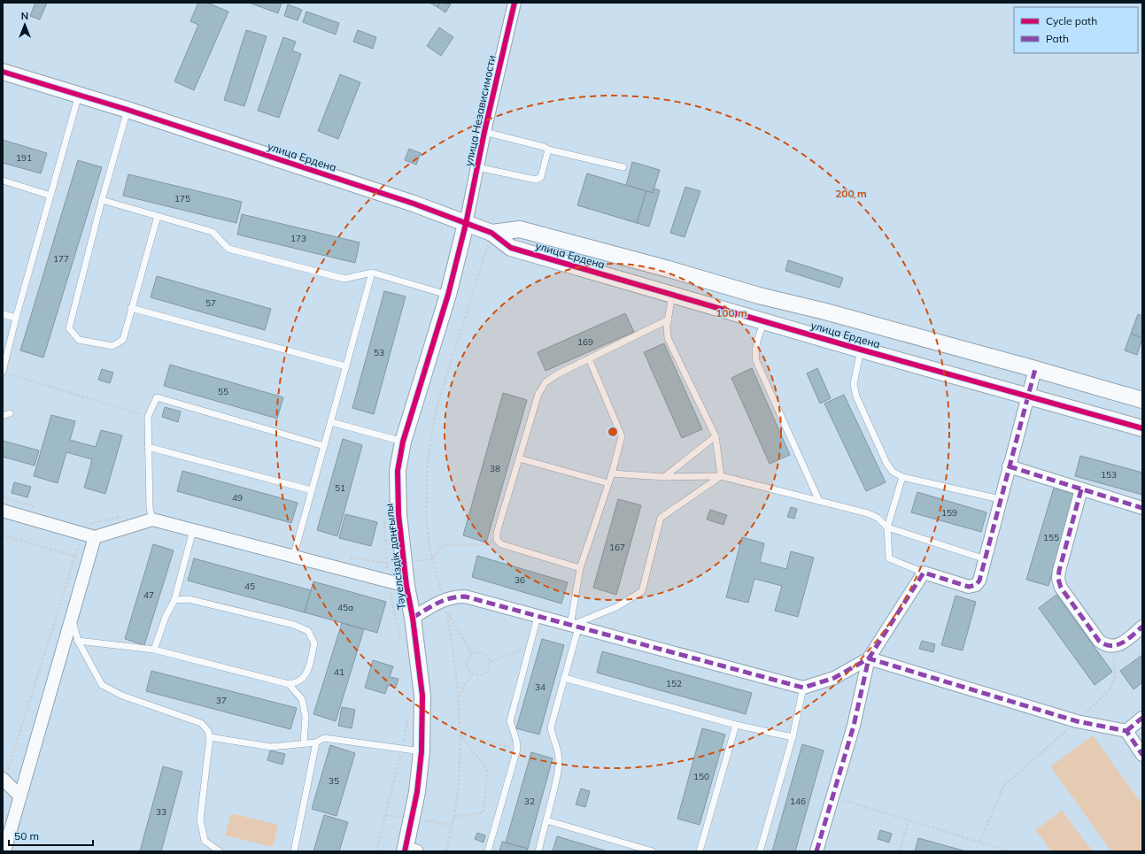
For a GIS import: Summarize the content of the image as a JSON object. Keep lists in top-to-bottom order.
{
  "streets": {
    "street": ["улица Независимости", "улица Ердена", "Тәуелсіздік даңғылы"]
  },
  "crossings": [
    ["улица Независимости", "улица Ердена"],
    ["улица Независимости", "Тәуелсіздік даңғылы"],
    ["улица Ердена", "Тәуелсіздік даңғылы"]
  ],
  "house_numbers": [
    "191",
    "175",
    "173",
    "177",
    "57",
    "169",
    "53",
    "55",
    "38",
    "153",
    "51",
    "49",
    "159",
    "155",
    "167",
    "36",
    "45",
    "47",
    "45а",
    "41",
    "152",
    "34",
    "37",
    "150",
    "35",
    "32",
    "146",
    "33"
  ],
  "legend": ["Cycle path", "Path"],
  "scale_bar": "50 m",
  "north": "top",
  "rings": ["200 m", "100 m"]
}
